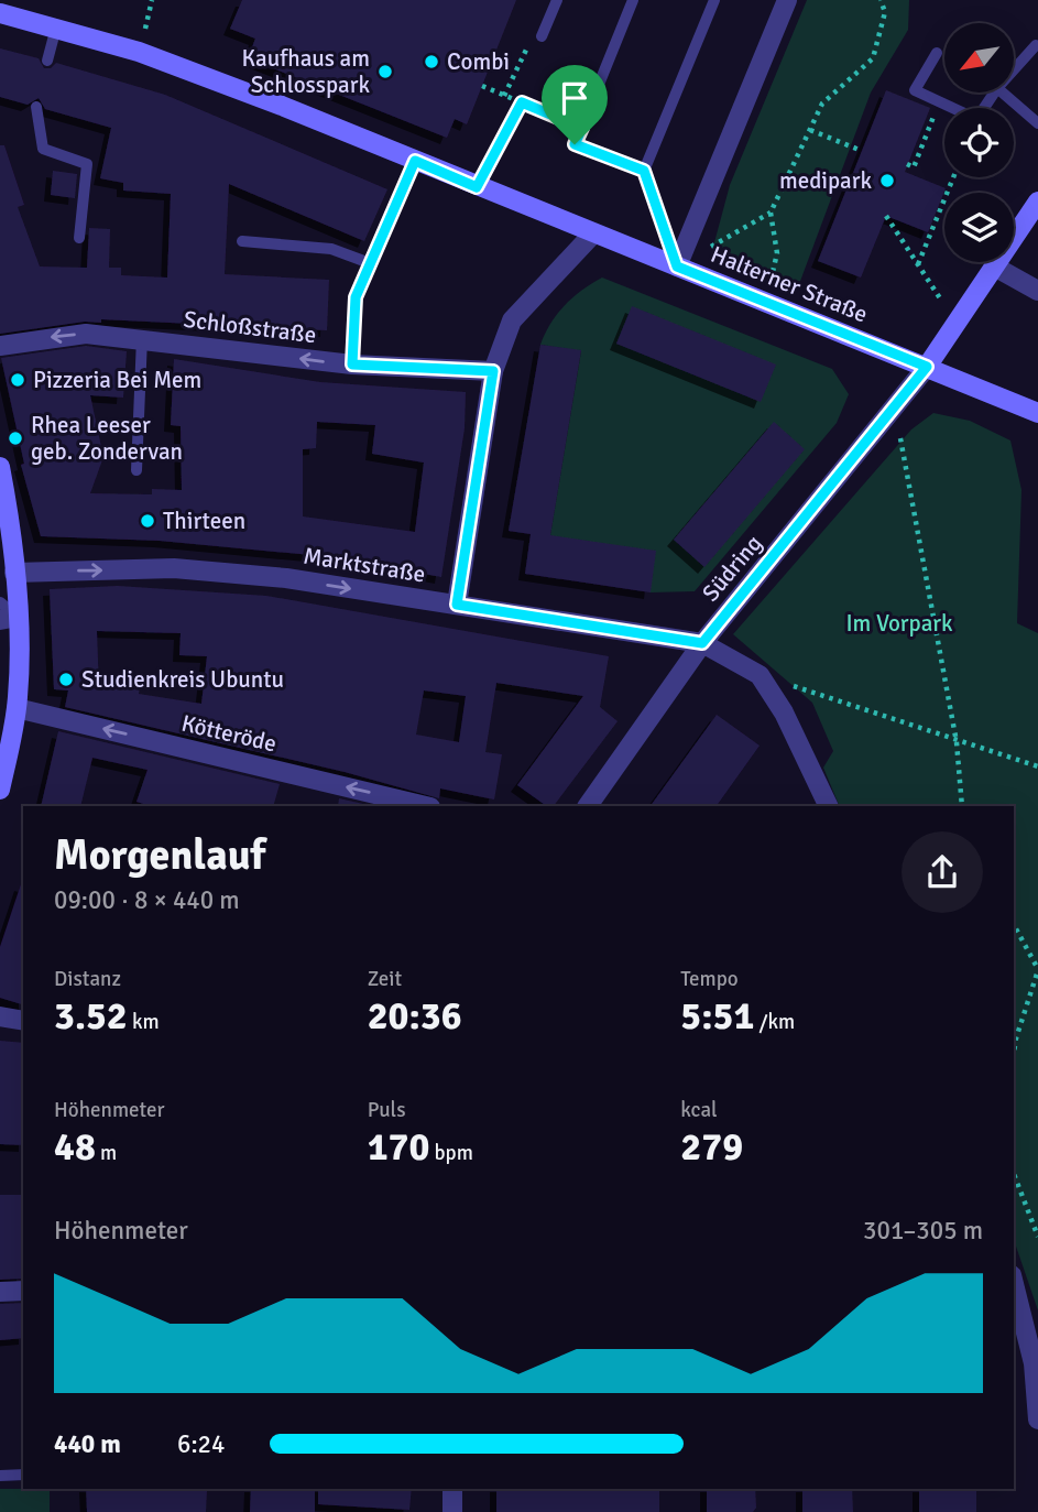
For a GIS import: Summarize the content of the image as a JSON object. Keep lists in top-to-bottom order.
{
  "streets": {
    "main road": ["Halterner Straße"],
    "street": [
      "Schloßstraße",
      "Marktstraße",
      "Südring",
      "Kötteröde"
    ]
  },
  "crossings": [
    ["Halterner Straße", "Südring"],
    ["Marktstraße", "Südring"]
  ],
  "one_way": ["Schloßstraße", "Marktstraße", "Kötteröde"],
  "parks": ["Im Vorpark"],
  "places": [
    "Combi",
    "Kaufhaus am Schlosspark",
    "medipark",
    "Pizzeria Bei Mem",
    "Rhea Leeser geb. Zondervan",
    "Thirteen",
    "Studienkreis Ubuntu"
  ],
  "north": "bottom left",
  "page": {
    "heading": ["Morgenlauf", "09:00 · 8 × 440 m"],
    "stats": [
      ["Distanz", "3.52 km"],
      ["Zeit", "20:36"],
      ["Tempo", "5:51 /km"],
      ["Höhenmeter", "48 m"],
      ["Puls", "170 bpm"],
      ["kcal", "279"]
    ],
    "chart": ["Höhenmeter", "301–305 m"],
    "list": [
      {
        "name": "440 m",
        "note": "6:24"
      }
    ]
  }
}
